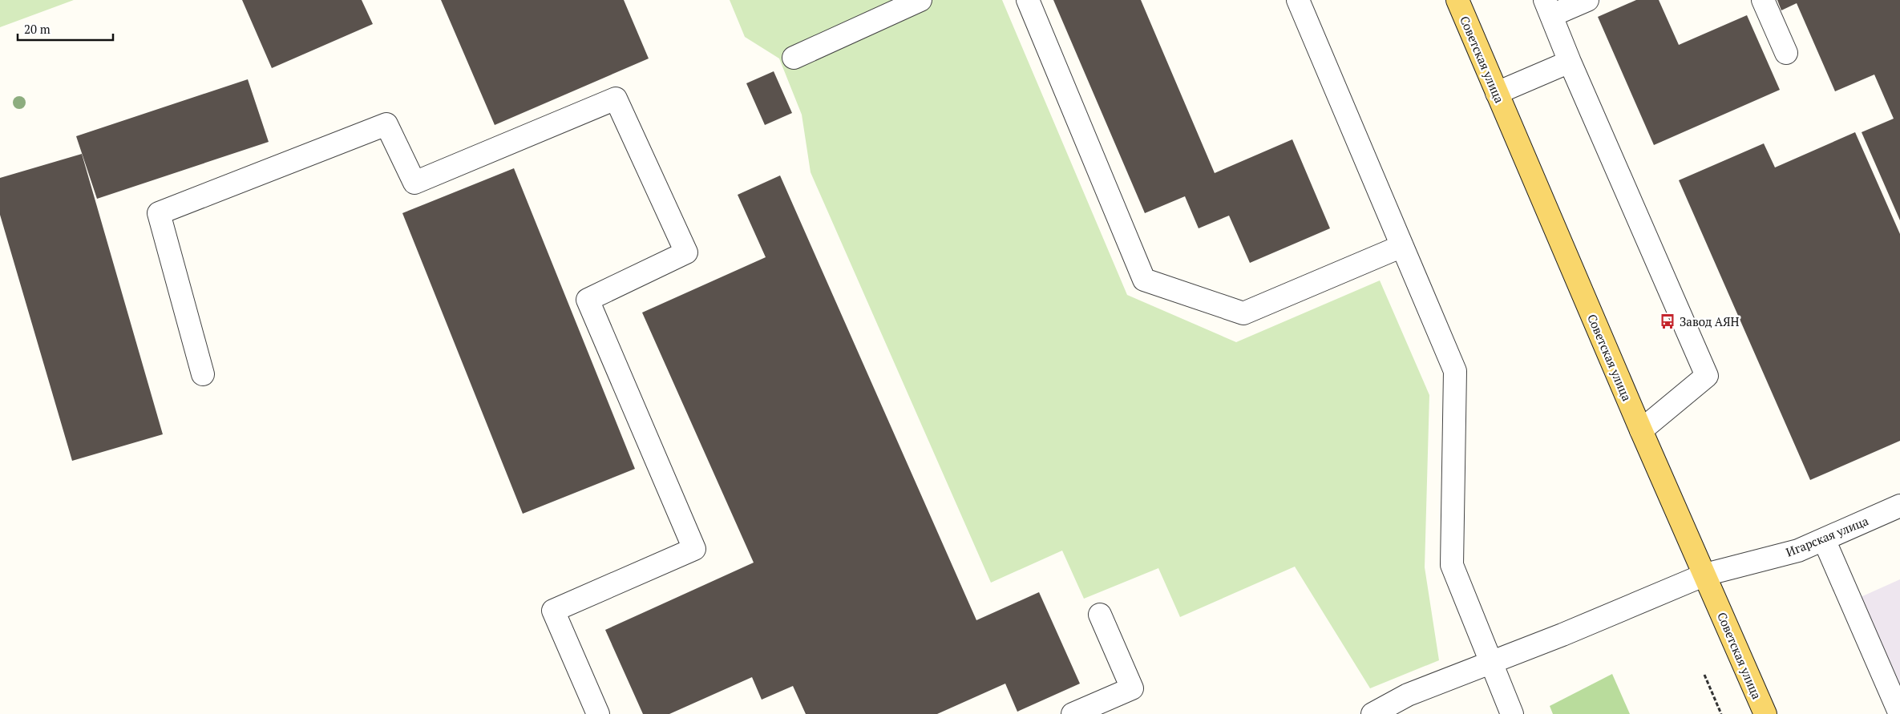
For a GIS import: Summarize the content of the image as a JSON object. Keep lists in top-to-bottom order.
{
  "streets": {
    "main road": ["Советская улица"],
    "street": ["Игарская улица"]
  },
  "crossings": [
    ["Советская улица", "Игарская улица"]
  ],
  "places": {
    "bus stop": ["Завод АЯН"]
  },
  "scale_bar": "20 m"
}
